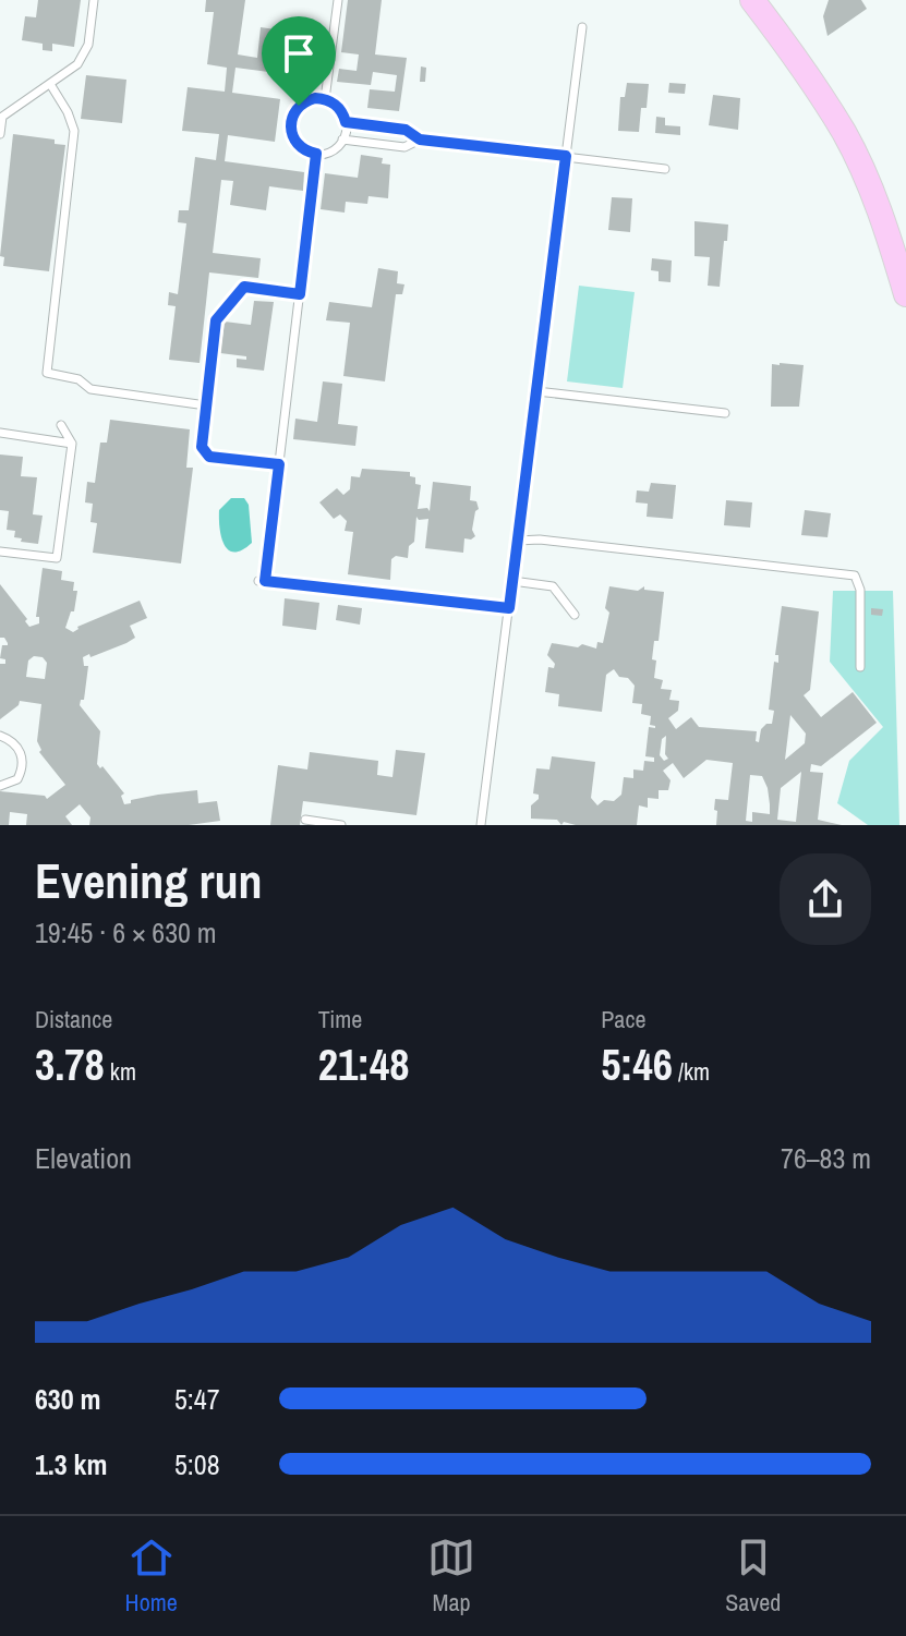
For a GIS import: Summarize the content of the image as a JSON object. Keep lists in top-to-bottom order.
{
  "page": {
    "heading": ["Evening run", "19:45 · 6 × 630 m"],
    "stats": [
      ["Distance", "3.78 km"],
      ["Time", "21:48"],
      ["Pace", "5:46 /km"]
    ],
    "chart": ["Elevation", "76–83 m"],
    "list": [
      {
        "name": "630 m",
        "note": "5:47"
      },
      {
        "name": "1.3 km",
        "note": "5:08"
      }
    ],
    "tabs": ["Home", "Map", "Saved"]
  }
}
